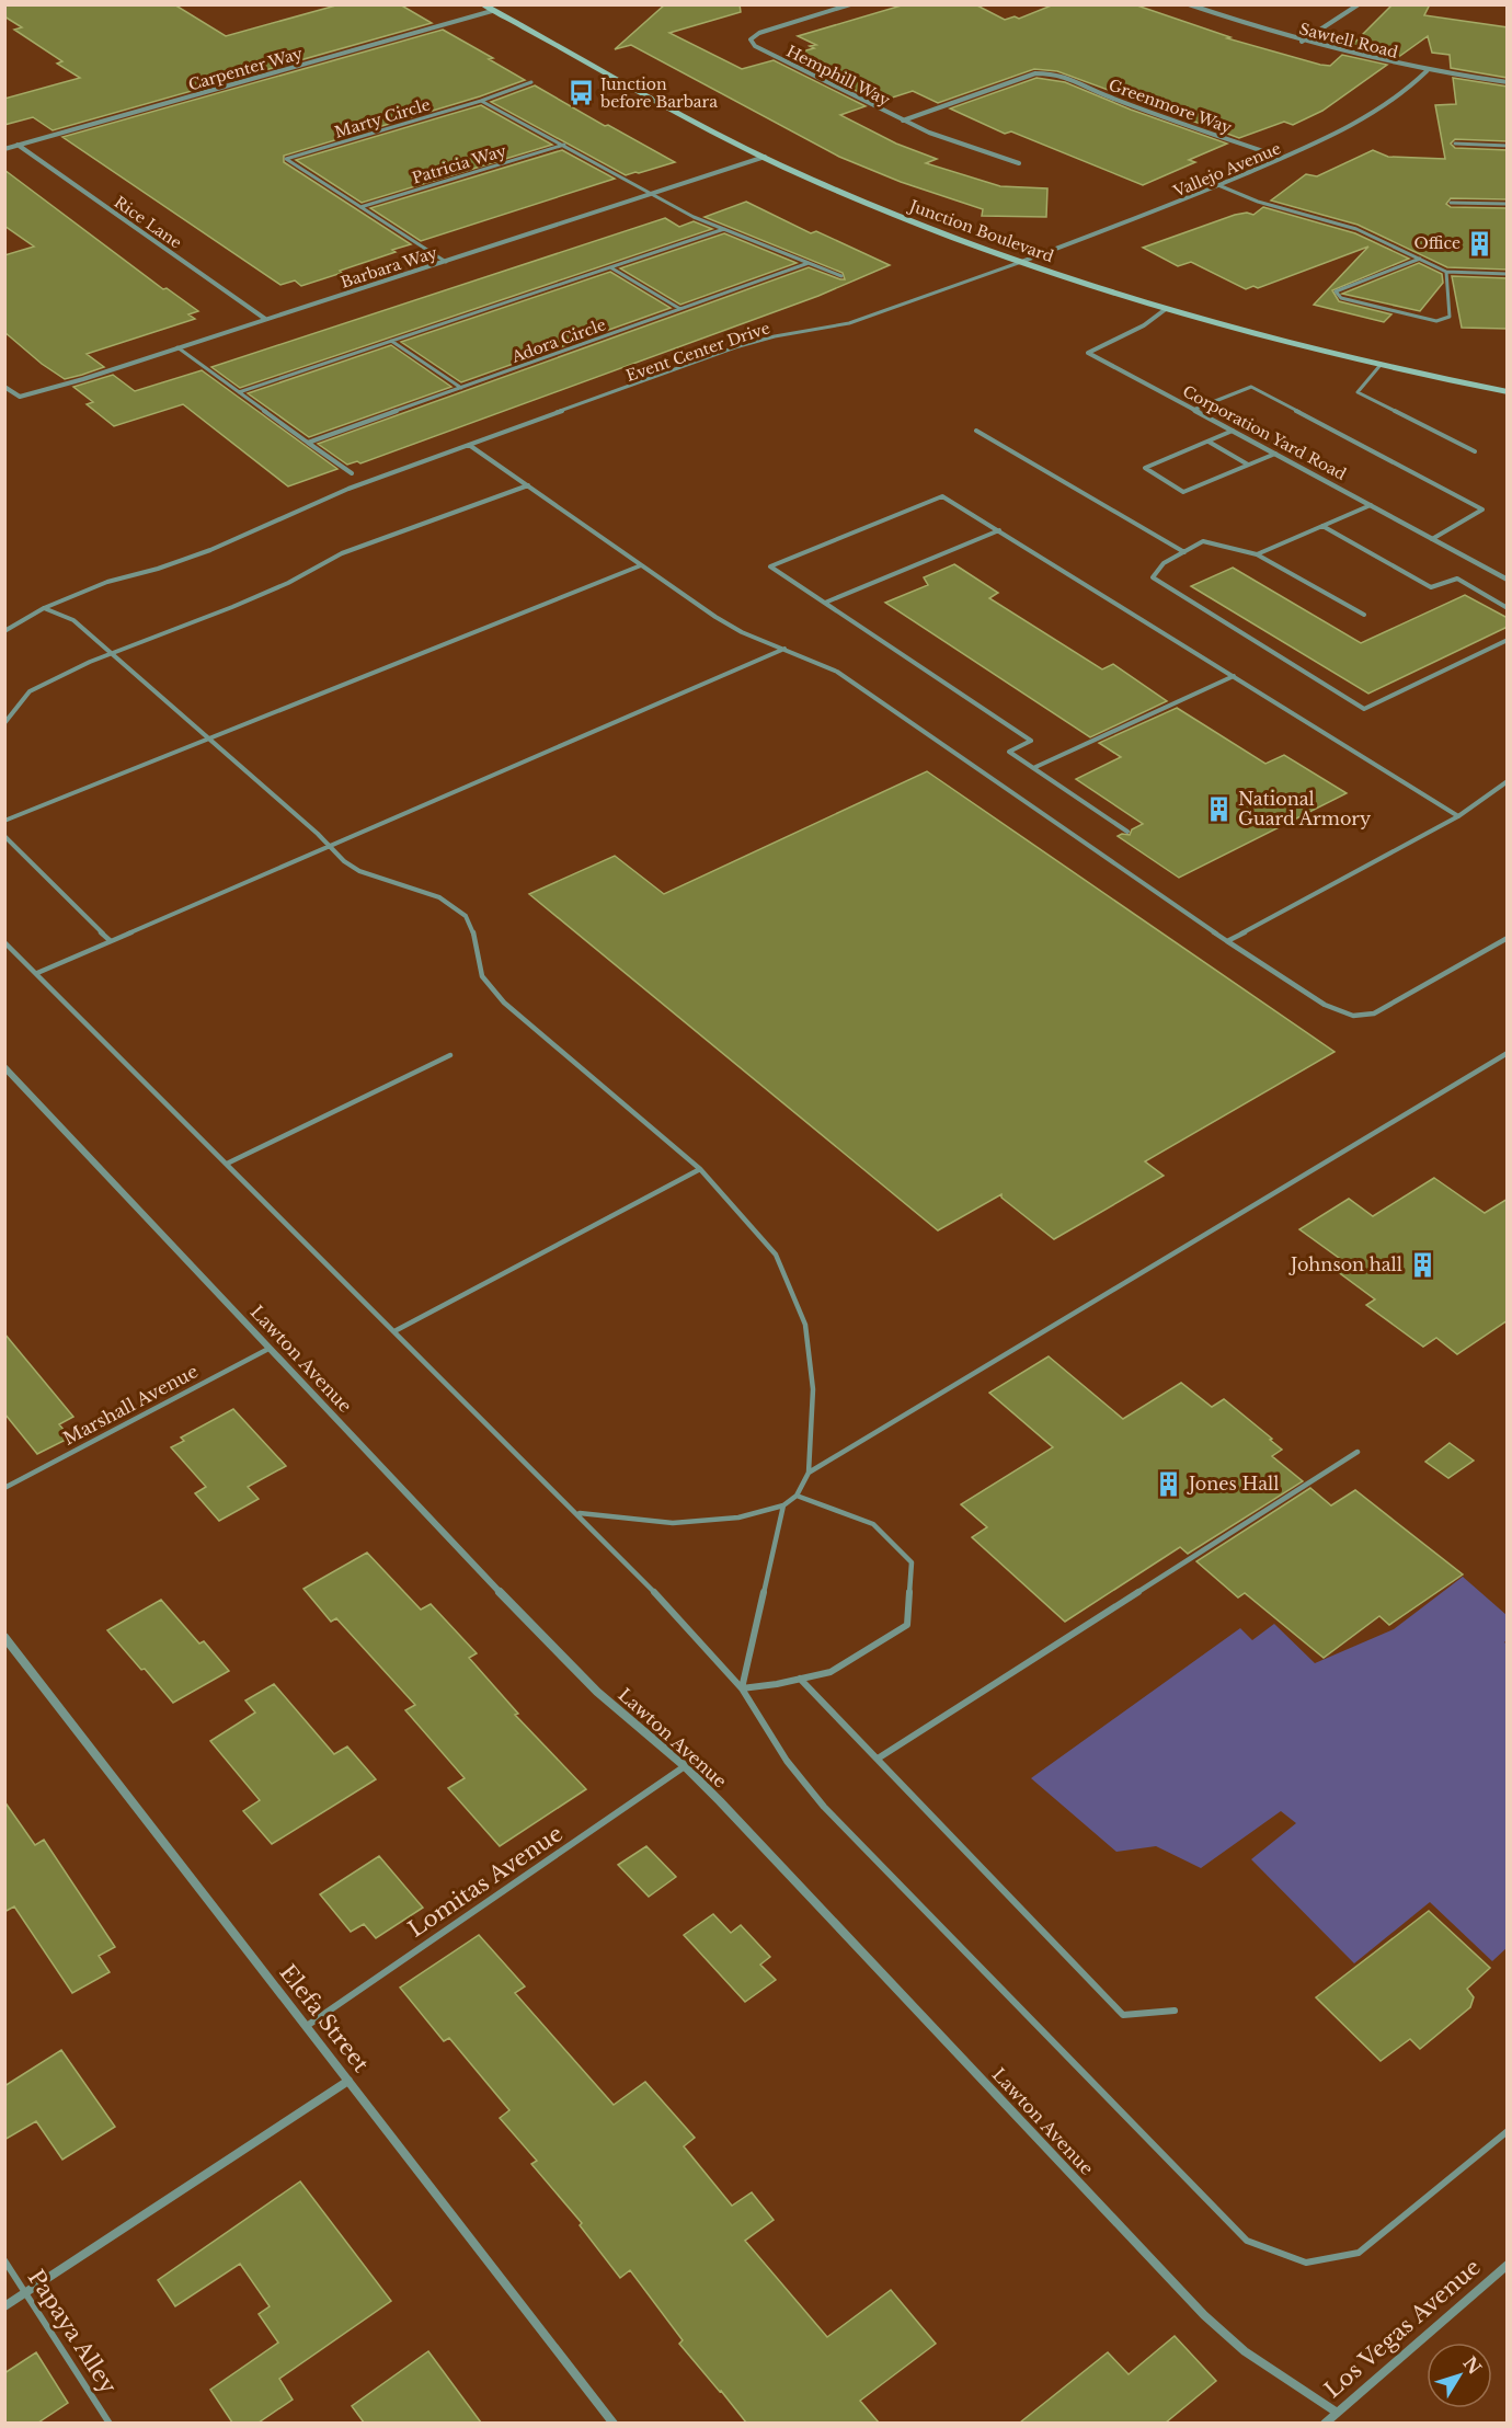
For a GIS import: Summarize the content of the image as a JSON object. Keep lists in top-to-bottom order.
{
  "streets": {
    "main road": ["Junction Boulevard"],
    "street": [
      "Sawtell Road",
      "Carpenter Way",
      "Hemphill Way",
      "Greenmore Way",
      "Vallejo Avenue",
      "Rice Lane",
      "Barbara Way",
      "Corporation Yard Road",
      "Lawton Avenue",
      "Elefa Street",
      "Los Vegas Avenue"
    ],
    "lane": [
      "Marty Circle",
      "Patricia Way",
      "Adora Circle",
      "Event Center Drive",
      "Marshall Avenue",
      "Lomitas Avenue",
      "Papaya Alley"
    ]
  },
  "crossings": [
    ["Sawtell Road", "Vallejo Avenue"],
    ["Carpenter Way", "Rice Lane"],
    ["Carpenter Way", "Junction Boulevard"],
    ["Hemphill Way", "Greenmore Way"],
    ["Greenmore Way", "Vallejo Avenue"],
    ["Marty Circle", "Patricia Way"],
    ["Marty Circle", "Barbara Way"],
    ["Vallejo Avenue", "Junction Boulevard"],
    ["Vallejo Avenue", "Event Center Drive"],
    ["Rice Lane", "Barbara Way"],
    ["Junction Boulevard", "Barbara Way"],
    ["Junction Boulevard", "Event Center Drive"],
    ["Junction Boulevard", "Corporation Yard Road"],
    ["Lawton Avenue", "Marshall Avenue"],
    ["Lawton Avenue", "Lomitas Avenue"],
    ["Lawton Avenue", "Los Vegas Avenue"],
    ["Lomitas Avenue", "Elefa Street"]
  ],
  "places": {
    "bus stop": ["Junction before Barbara"],
    "building": [
      "Office",
      "National Guard Armory",
      "Johnson hall",
      "Jones Hall"
    ]
  },
  "north": "top right"
}
